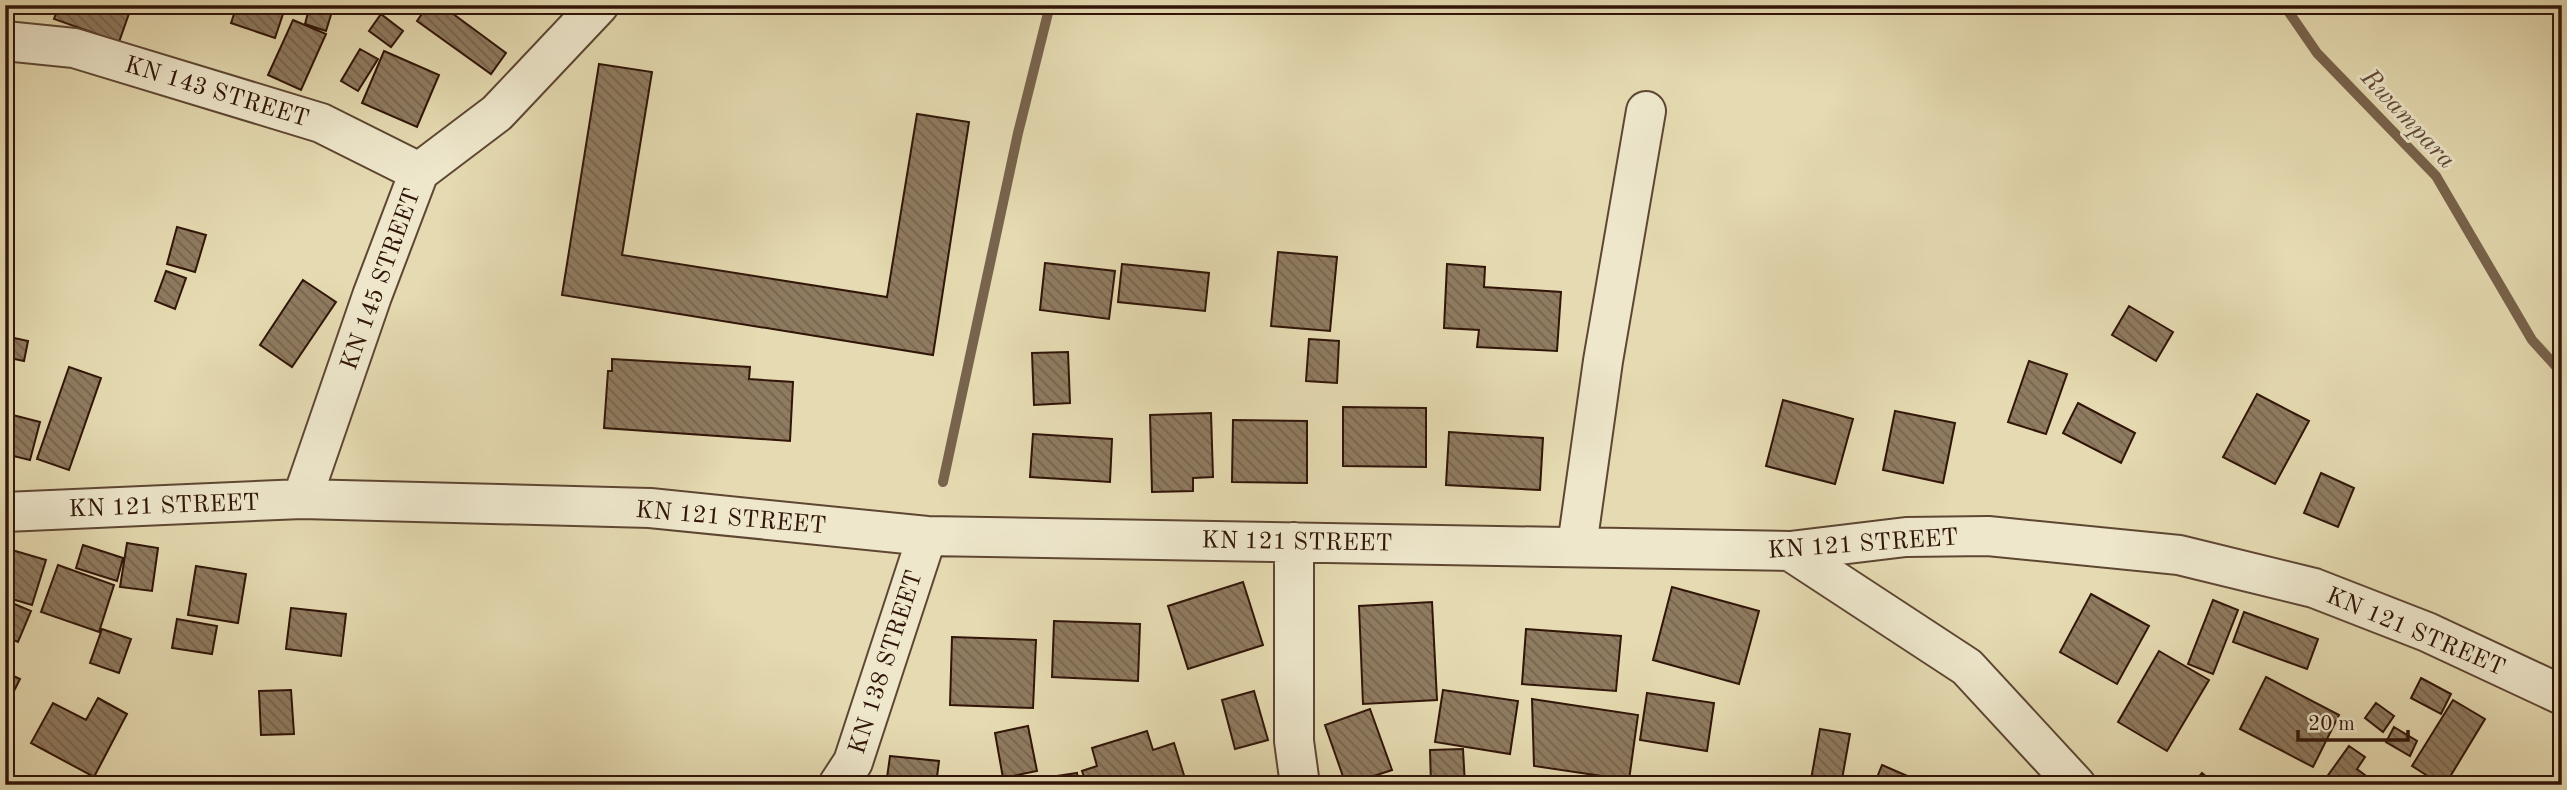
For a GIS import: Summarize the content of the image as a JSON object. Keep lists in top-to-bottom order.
{
  "streets": {
    "street": [
      "KN 143 STREET",
      "KN 145 STREET",
      "KN 121 STREET",
      "KN 138 STREET"
    ]
  },
  "crossings": [
    ["KN 143 STREET", "KN 145 STREET"],
    ["KN 145 STREET", "KN 121 STREET"],
    ["KN 121 STREET", "KN 138 STREET"]
  ],
  "water": ["Rwampara"],
  "scale_bar": "20 m"
}
